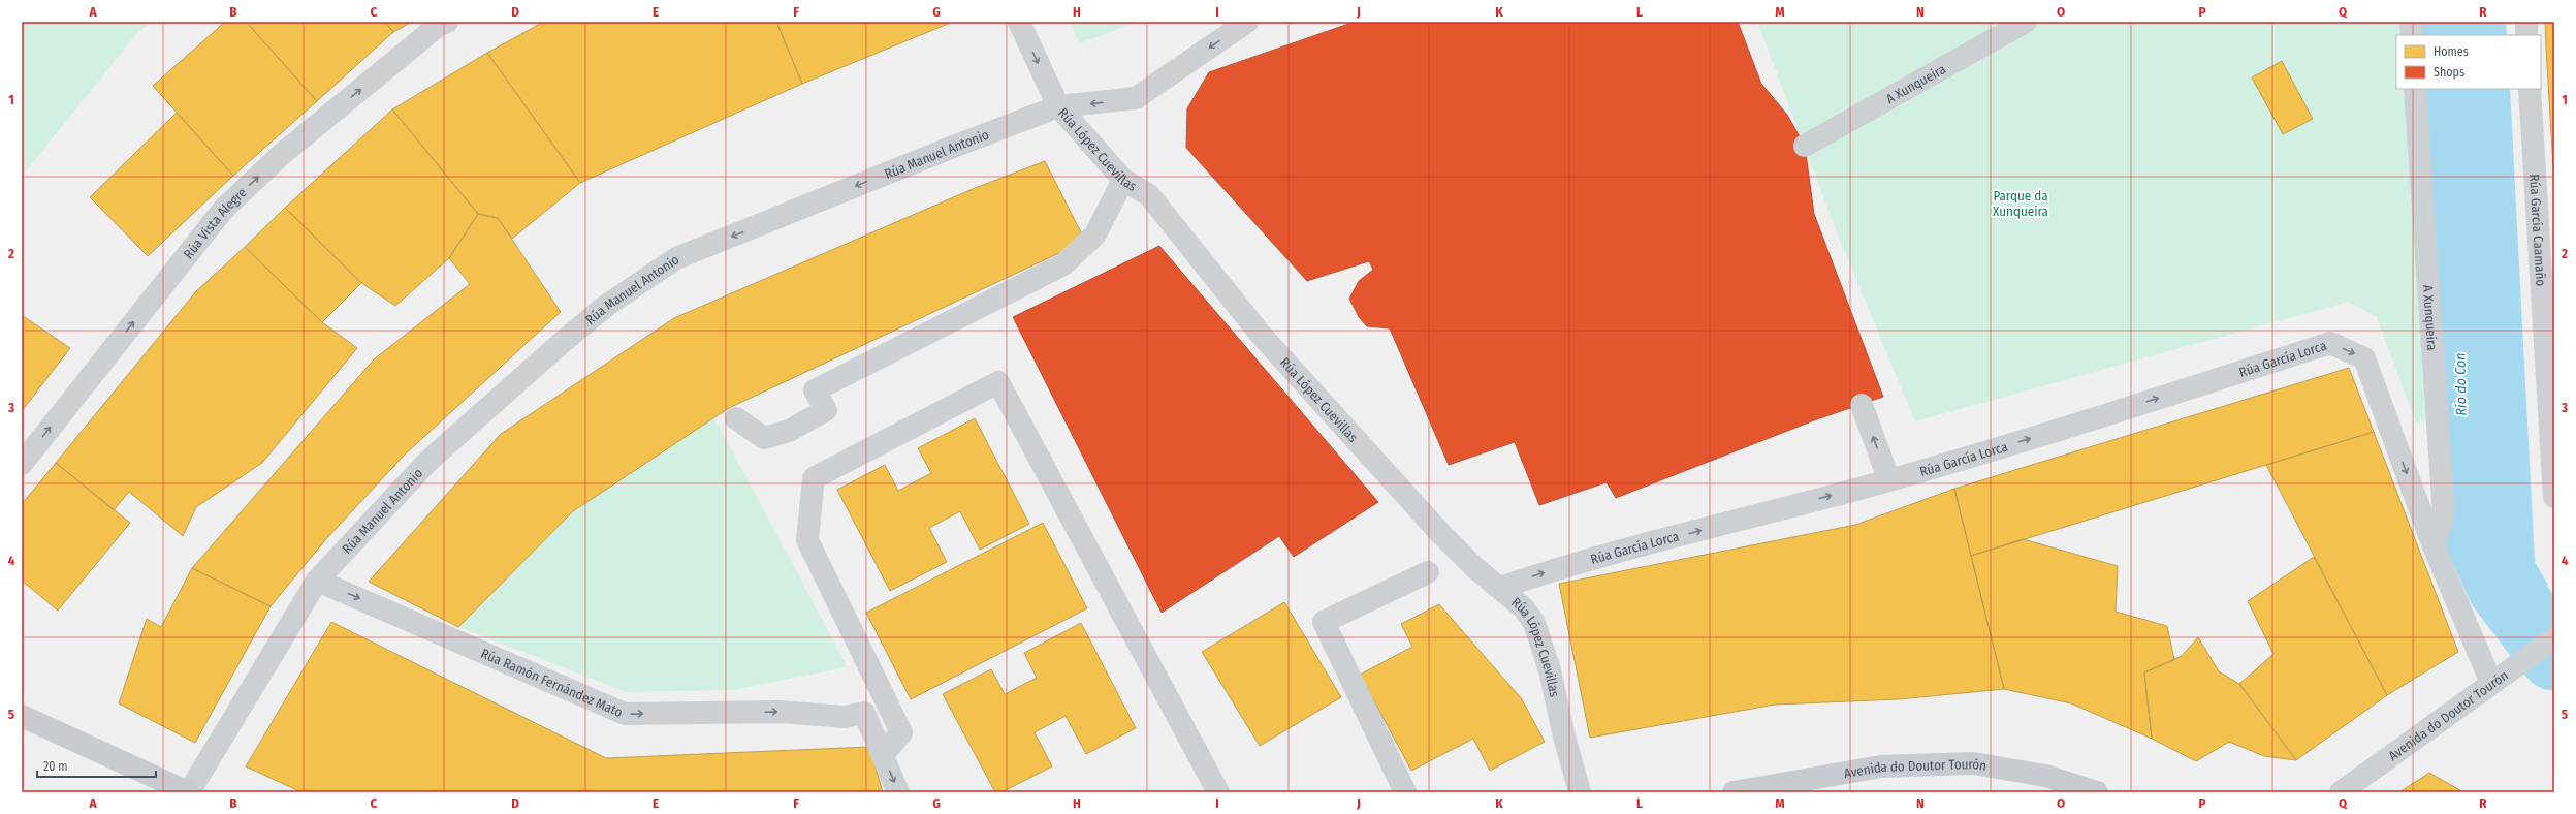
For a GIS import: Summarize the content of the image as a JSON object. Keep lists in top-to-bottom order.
{
  "streets": {
    "main road": ["Avenida do Doutor Tourón"],
    "street": [
      "A Xunqueira",
      "Rúa López Cuevillas",
      "Rúa Manuel Antonio",
      "Rúa Vista Alegre",
      "Rúa García Caamaño",
      "Rúa García Lorca",
      "Rúa Ramón Fernández Mato"
    ]
  },
  "crossings": [
    ["A Xunqueira", "Rúa García Lorca"],
    ["Rúa López Cuevillas", "Rúa Manuel Antonio"],
    ["Rúa López Cuevillas", "Rúa García Lorca"],
    ["Rúa Manuel Antonio", "Rúa Ramón Fernández Mato"],
    ["Rúa García Lorca", "Avenida do Doutor Tourón"]
  ],
  "one_way": [
    "Rúa Manuel Antonio",
    "Rúa Vista Alegre",
    "Rúa García Lorca",
    "Rúa Ramón Fernández Mato"
  ],
  "water": ["Río do Con"],
  "parks": ["Parque da Xunqueira"],
  "legend": ["Homes", "Shops"],
  "scale_bar": "20 m",
  "grid": {
    "columns": [
      "A",
      "B",
      "C",
      "D",
      "E",
      "F",
      "G",
      "H",
      "I",
      "J",
      "K",
      "L",
      "M",
      "N",
      "O",
      "P",
      "Q",
      "R"
    ],
    "rows": [
      "1",
      "2",
      "3",
      "4",
      "5"
    ]
  }
}
